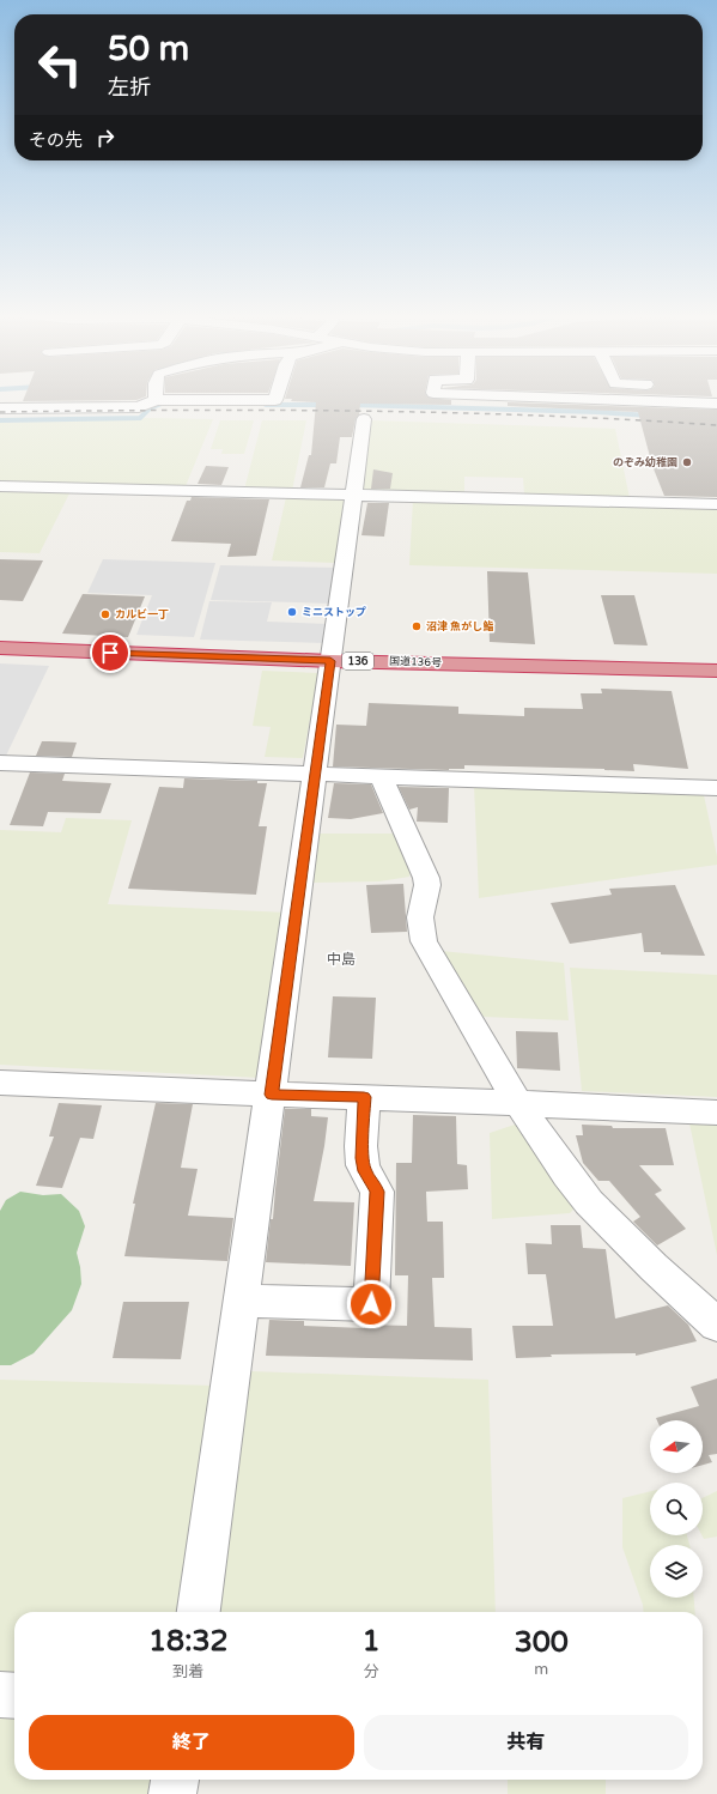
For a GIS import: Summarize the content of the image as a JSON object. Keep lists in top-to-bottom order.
{
  "streets": {
    "highway": ["136", "国道136号"]
  },
  "districts": ["中島"],
  "places": [
    "のぞみ幼稚園",
    "ミニストップ",
    "カルビ一丁",
    "沼津 魚がし鮨"
  ],
  "north": "left",
  "page": {
    "turn": ["50 m", "左折"],
    "then": "その先",
    "eta": [
      "18:32",
      "到着",
      "1",
      "分",
      "300",
      "m"
    ],
    "buttons": ["終了", "共有"]
  }
}
